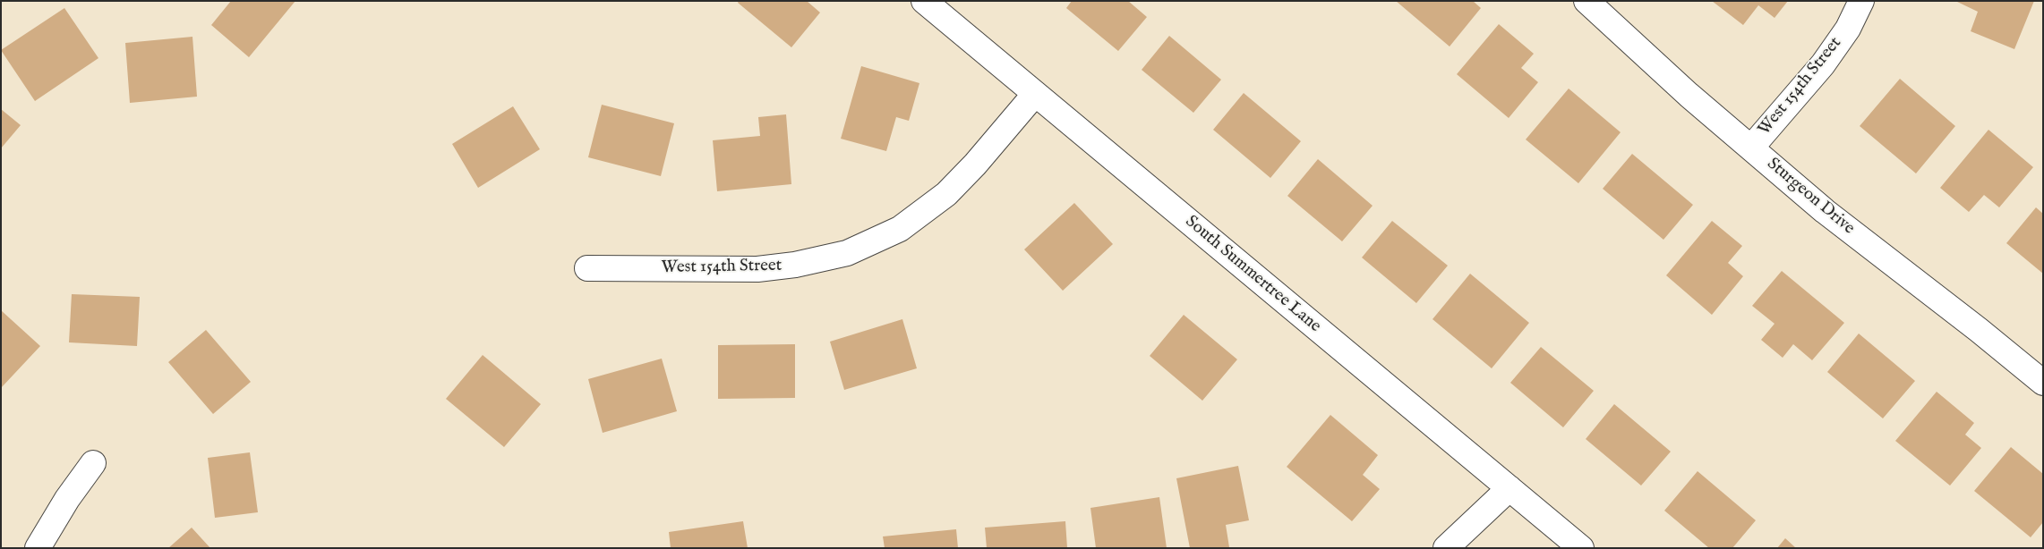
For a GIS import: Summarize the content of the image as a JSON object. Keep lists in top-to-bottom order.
{
  "streets": {
    "street": ["West 154th Street", "Sturgeon Drive", "South Summertree Lane"]
  },
  "crossings": [
    ["West 154th Street", "Sturgeon Drive"],
    ["West 154th Street", "South Summertree Lane"]
  ]
}
